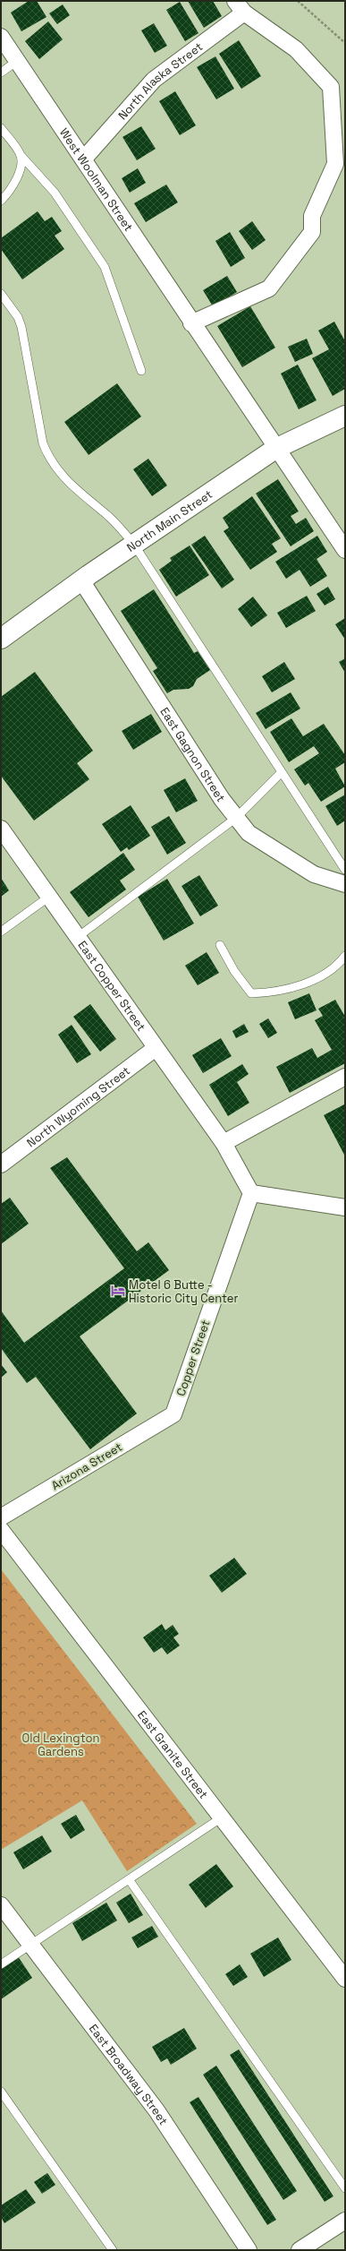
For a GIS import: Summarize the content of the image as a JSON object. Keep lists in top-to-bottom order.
{
  "streets": {
    "main road": ["North Main Street"],
    "street": [
      "North Alaska Street",
      "West Woolman Street",
      "East Gagnon Street",
      "East Copper Street",
      "North Wyoming Street",
      "Copper Street",
      "Arizona Street",
      "East Granite Street",
      "East Broadway Street"
    ]
  },
  "crossings": [
    ["North Alaska Street", "West Woolman Street"],
    ["West Woolman Street", "North Main Street"],
    ["North Main Street", "East Gagnon Street"],
    ["East Copper Street", "North Wyoming Street"],
    ["Copper Street", "Arizona Street"]
  ],
  "parks": ["Old Lexington Gardens"],
  "places": {
    "hotel": ["Motel 6 Butte - Historic City Center"]
  }
}
